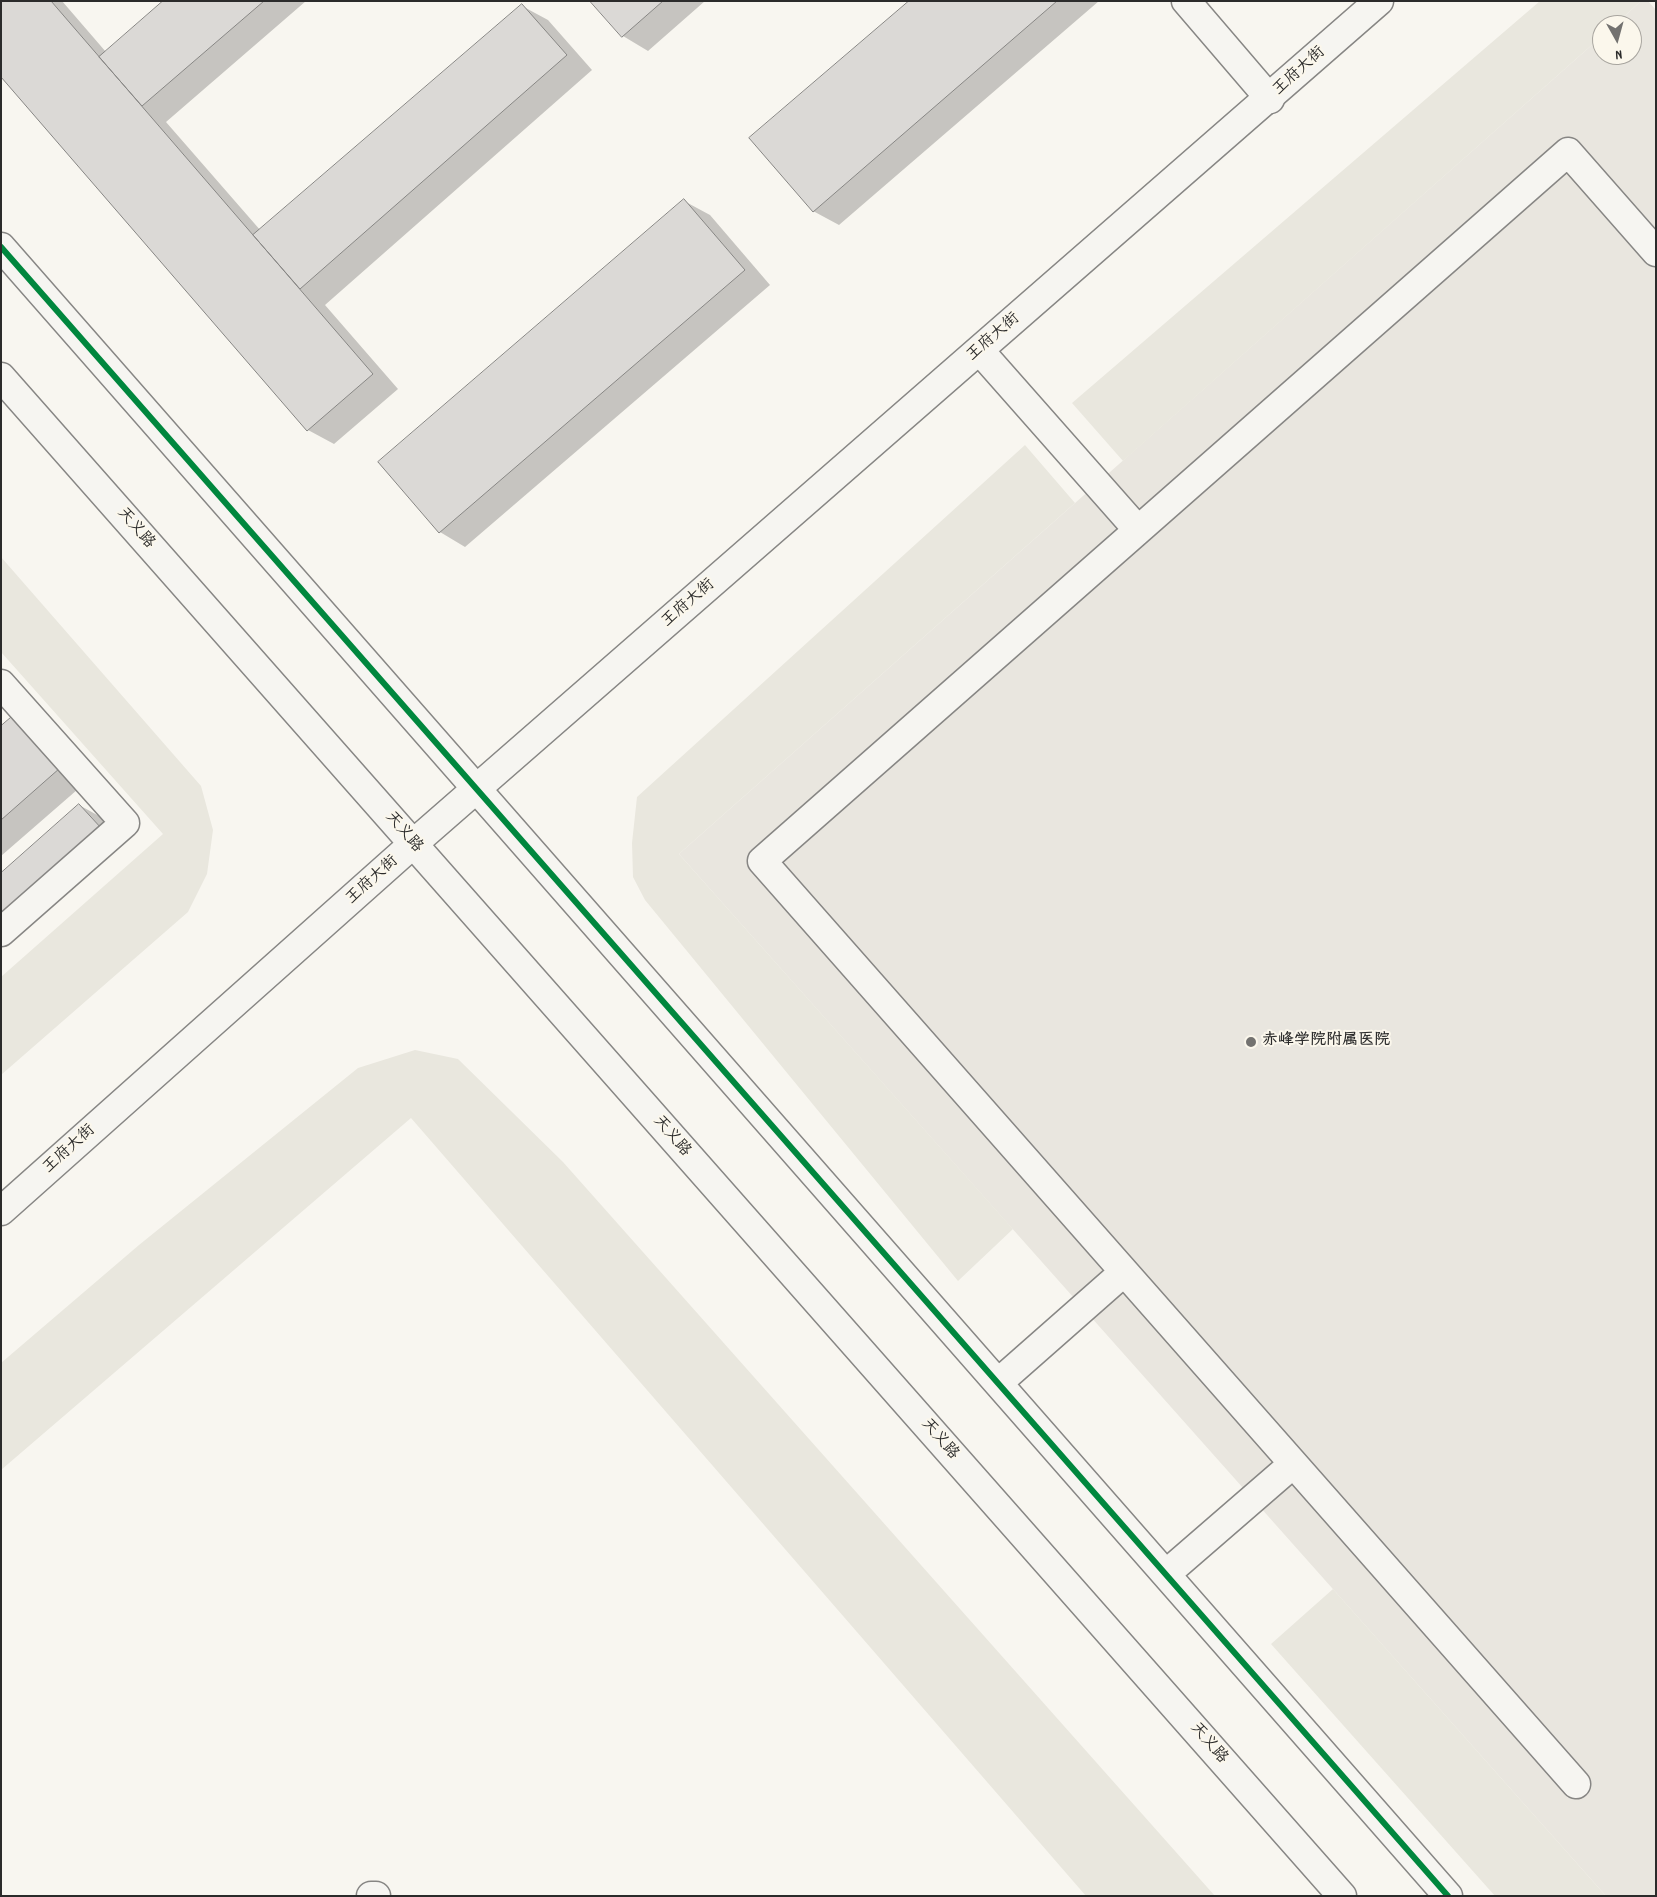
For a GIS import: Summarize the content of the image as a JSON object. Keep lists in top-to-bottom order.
{
  "streets": {
    "main road": ["王府大街", "天义路"]
  },
  "crossings": [
    ["王府大街", "天义路"]
  ],
  "places": ["赤峰学院附属医院"],
  "north": "bottom"
}
